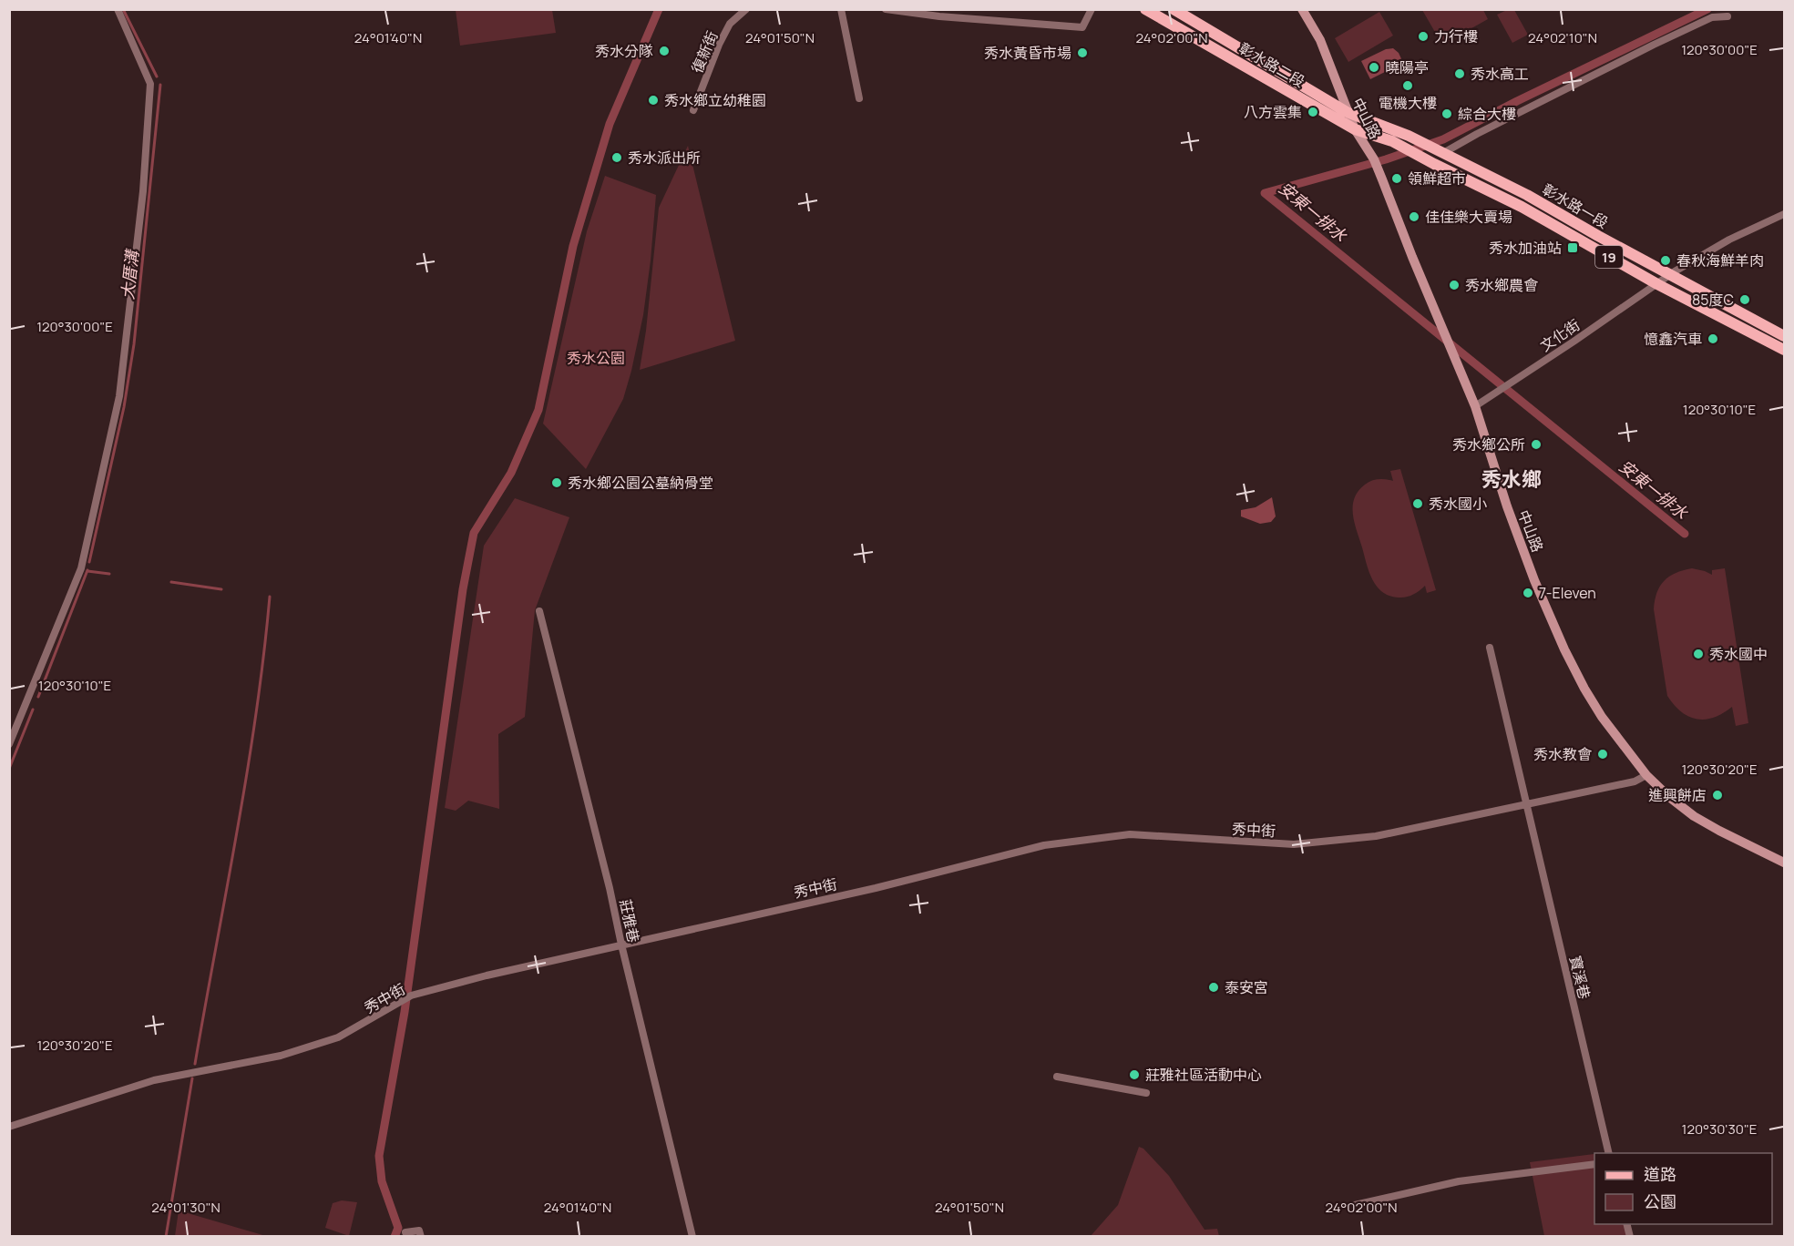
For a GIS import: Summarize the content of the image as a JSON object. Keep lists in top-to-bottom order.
{
  "streets": {
    "main road": ["彰水路二段", "彰水路一段", "19"],
    "street": [
      "復新街",
      "中山路",
      "文化街",
      "秀中街",
      "莊雅巷",
      "寶溪巷"
    ]
  },
  "crossings": [
    ["彰水路二段", "中山路"],
    ["彰水路二段", "彰水路一段"],
    ["中山路", "彰水路一段"],
    ["中山路", "文化街"],
    ["中山路", "秀中街"],
    ["彰水路一段", "文化街"],
    ["秀中街", "莊雅巷"],
    ["秀中街", "寶溪巷"]
  ],
  "districts": ["秀水鄉"],
  "water": ["安東一排水", "大厝溝"],
  "parks": ["秀水公園"],
  "places": {
    "other": [
      "力行樓",
      "秀水分隊",
      "秀水黃昏市場",
      "曉陽亭",
      "秀水高工",
      "電機大樓",
      "秀水鄉立幼稚園",
      "八方雲集",
      "綜合大樓",
      "秀水派出所",
      "領鮮超市",
      "佳佳樂大賣場",
      "春秋海鮮羊肉",
      "秀水鄉農會",
      "85度C",
      "憶鑫汽車",
      "秀水鄉公所",
      "秀水鄉公園公墓納骨堂",
      "秀水國小",
      "7-Eleven",
      "秀水國中",
      "秀水教會",
      "進興餅店",
      "泰安宮",
      "莊雅社區活動中心"
    ],
    "transit": ["秀水加油站"]
  },
  "legend": ["道路", "公園"],
  "coordinates": [
    "24°01'50\"N",
    "24°01'40\"N",
    "24°02'00\"N",
    "24°02'10\"N",
    "120°30'00\"E",
    "120°30'10\"E",
    "120°30'20\"E",
    "120°30'30\"E",
    "24°01'30\"N"
  ]
}
